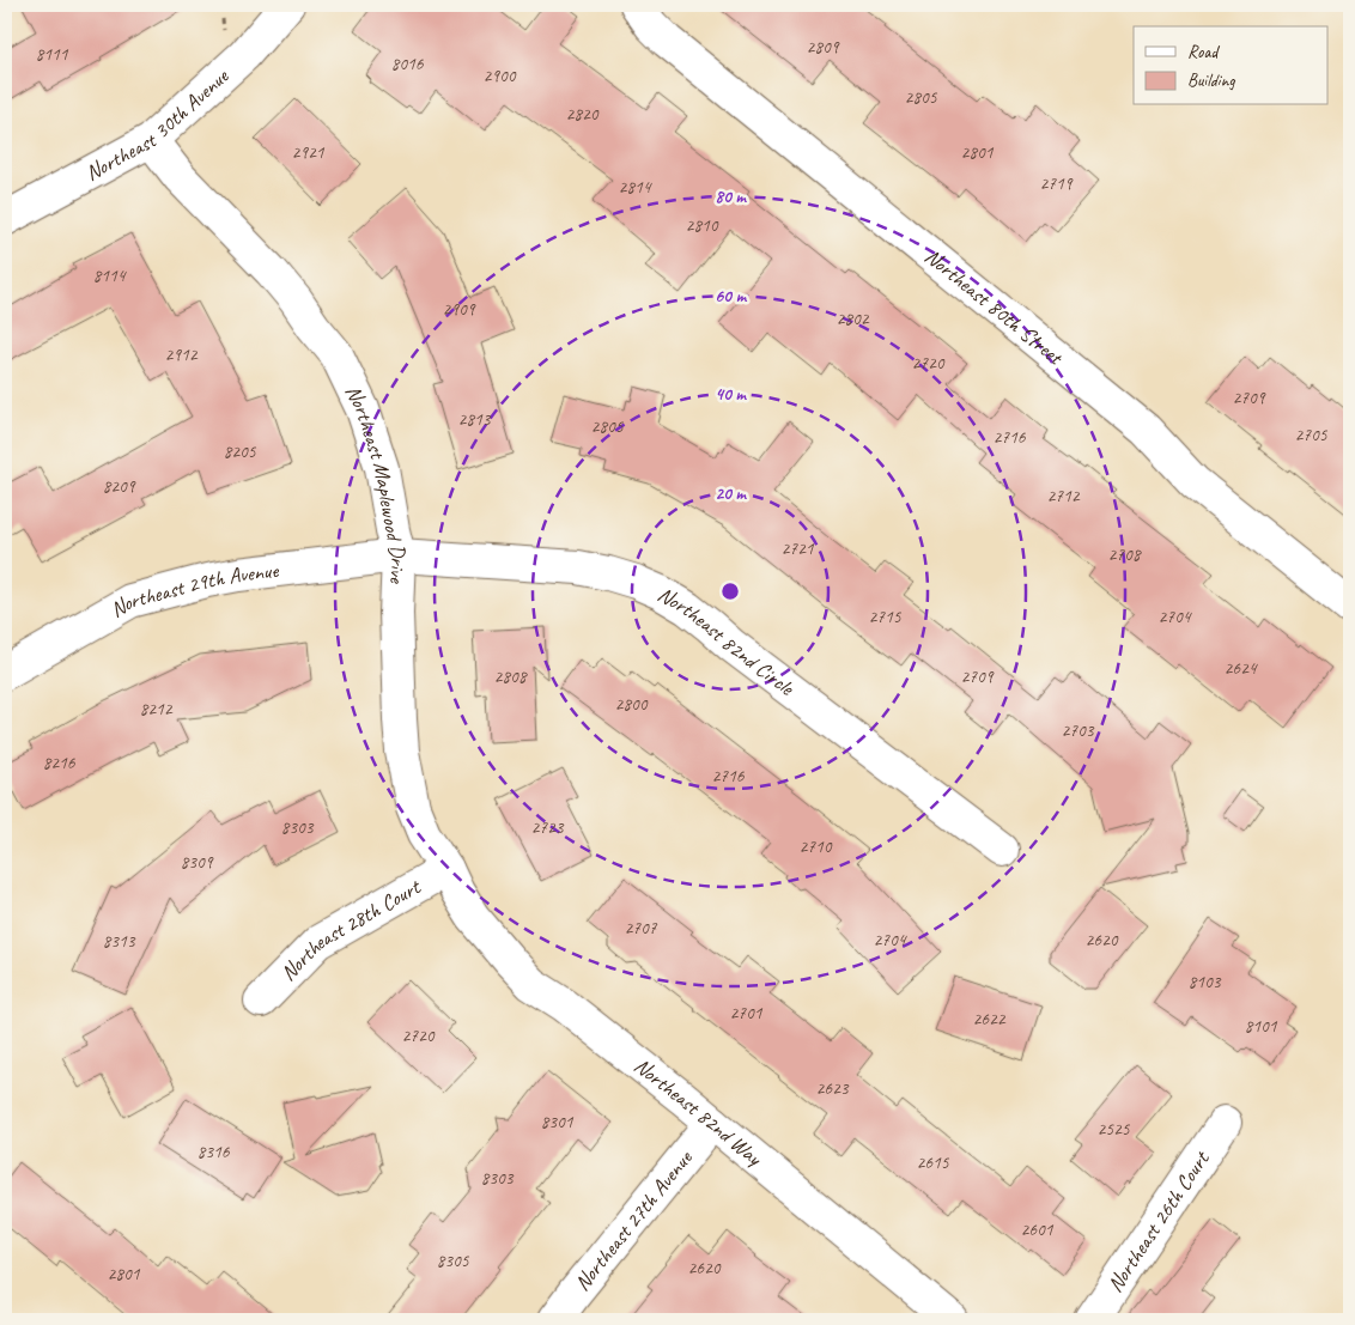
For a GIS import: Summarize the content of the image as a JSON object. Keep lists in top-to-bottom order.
{
  "streets": {
    "street": [
      "Northeast 30th Avenue",
      "Northeast 80th Street",
      "Northeast Maplewood Drive",
      "Northeast 29th Avenue",
      "Northeast 82nd Circle",
      "Northeast 28th Court",
      "Northeast 82nd Way",
      "Northeast 27th Avenue",
      "Northeast 26th Court"
    ]
  },
  "crossings": [
    ["Northeast 30th Avenue", "Northeast Maplewood Drive"],
    ["Northeast Maplewood Drive", "Northeast 29th Avenue"],
    ["Northeast Maplewood Drive", "Northeast 82nd Circle"],
    ["Northeast Maplewood Drive", "Northeast 28th Court"],
    ["Northeast Maplewood Drive", "Northeast 82nd Way"],
    ["Northeast 29th Avenue", "Northeast 82nd Circle"],
    ["Northeast 28th Court", "Northeast 82nd Way"],
    ["Northeast 82nd Way", "Northeast 27th Avenue"]
  ],
  "house_numbers": [
    "2809",
    "8111",
    "8016",
    "2900",
    "2805",
    "2820",
    "2921",
    "2801",
    "2719",
    "2814",
    "2810",
    "8114",
    "2909",
    "2802",
    "2912",
    "2720",
    "2709",
    "2813",
    "2805",
    "2705",
    "2716",
    "8205",
    "8209",
    "2712",
    "2721",
    "2708",
    "2715",
    "2704",
    "2624",
    "2808",
    "2709",
    "2800",
    "8212",
    "2703",
    "8216",
    "2716",
    "8303",
    "2723",
    "2710",
    "8309",
    "2707",
    "2704",
    "2620",
    "8313",
    "8103",
    "2701",
    "2622",
    "8101",
    "2720",
    "2623",
    "8301",
    "2525",
    "8316",
    "2615",
    "8303",
    "2601",
    "8305",
    "2620",
    "2801"
  ],
  "legend": ["Road", "Building"],
  "rings": [
    "80 m",
    "60 m",
    "40 m",
    "20 m"
  ]
}
